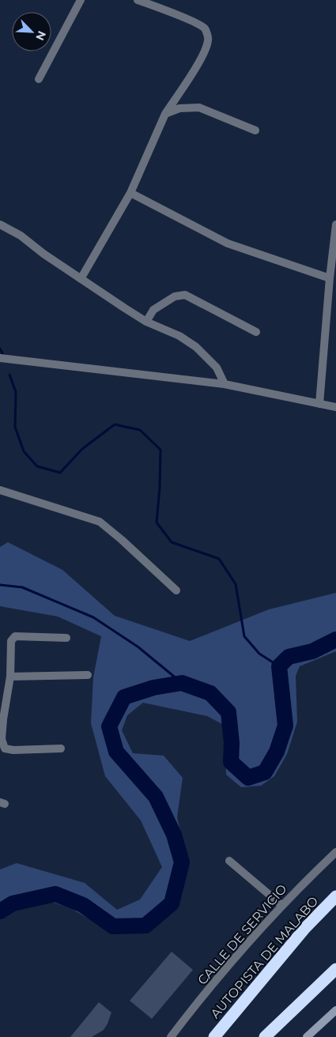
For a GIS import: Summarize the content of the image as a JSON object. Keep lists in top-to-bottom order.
{
  "streets": {
    "highway": ["AUTOPISTA DE MALABO"],
    "street": ["CALLE DE SERVICIO"]
  },
  "north": "bottom right"
}
